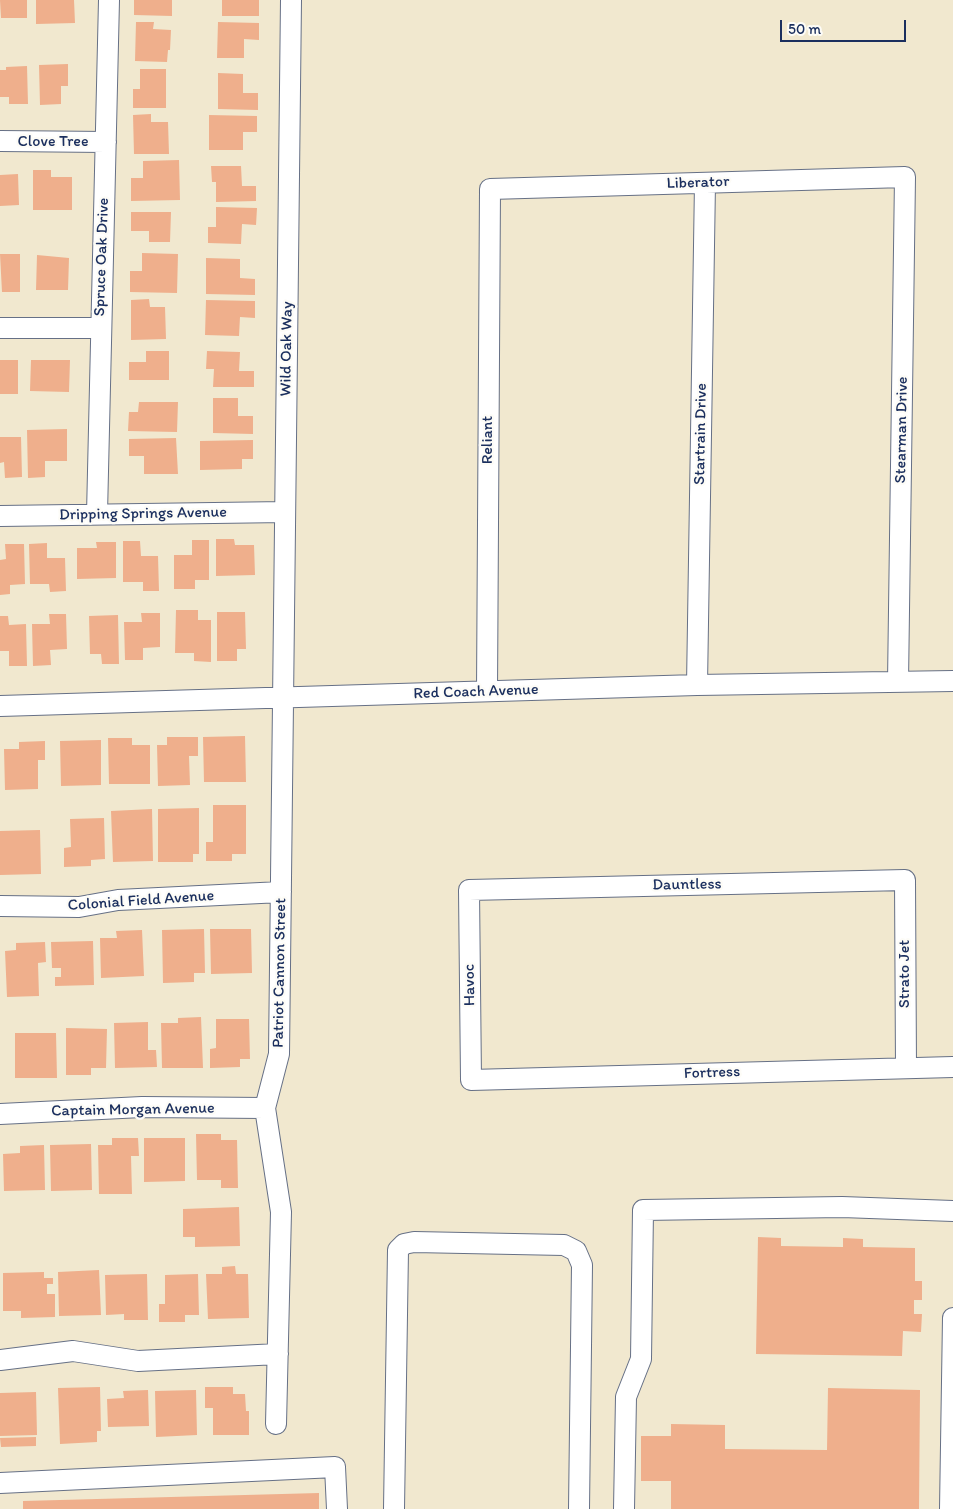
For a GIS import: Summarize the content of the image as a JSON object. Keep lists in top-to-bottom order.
{
  "streets": {
    "street": [
      "Clove Tree",
      "Liberator",
      "Spruce Oak Drive",
      "Wild Oak Way",
      "Stearman Drive",
      "Startrain Drive",
      "Reliant",
      "Dripping Springs Avenue",
      "Red Coach Avenue",
      "Dauntless",
      "Colonial Field Avenue",
      "Patriot Cannon Street",
      "Strato Jet",
      "Havoc",
      "Fortress",
      "Captain Morgan Avenue"
    ]
  },
  "crossings": [
    ["Clove Tree", "Spruce Oak Drive"],
    ["Liberator", "Stearman Drive"],
    ["Liberator", "Startrain Drive"],
    ["Liberator", "Reliant"],
    ["Spruce Oak Drive", "Dripping Springs Avenue"],
    ["Wild Oak Way", "Dripping Springs Avenue"],
    ["Wild Oak Way", "Red Coach Avenue"],
    ["Wild Oak Way", "Patriot Cannon Street"],
    ["Stearman Drive", "Red Coach Avenue"],
    ["Startrain Drive", "Red Coach Avenue"],
    ["Reliant", "Red Coach Avenue"],
    ["Red Coach Avenue", "Patriot Cannon Street"],
    ["Dauntless", "Strato Jet"],
    ["Dauntless", "Havoc"],
    ["Colonial Field Avenue", "Patriot Cannon Street"],
    ["Patriot Cannon Street", "Captain Morgan Avenue"],
    ["Strato Jet", "Fortress"],
    ["Havoc", "Fortress"]
  ],
  "scale_bar": "50 m"
}
